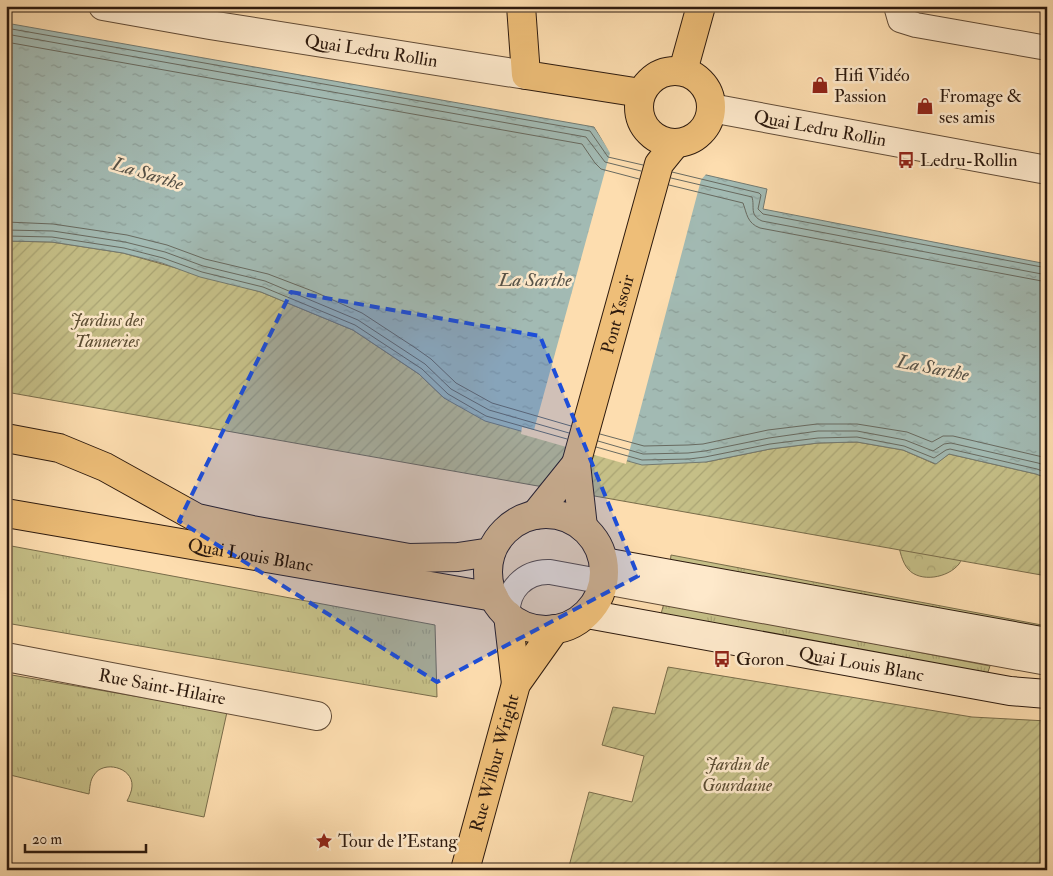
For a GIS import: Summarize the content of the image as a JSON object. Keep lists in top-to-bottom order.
{
  "streets": {
    "main road": [
      "Quai Ledru Rollin",
      "Pont Yssoir",
      "Quai Louis Blanc",
      "Rue Wilbur Wright"
    ],
    "street": ["Rue Saint-Hilaire"]
  },
  "crossings": [
    ["Quai Ledru Rollin", "Pont Yssoir"],
    ["Quai Louis Blanc", "Rue Wilbur Wright"]
  ],
  "water": ["La Sarthe"],
  "parks": ["Jardins des Tanneries", "Jardin de Gourdaine"],
  "places": {
    "shop": ["Hifi Vidéo Passion", "Fromage & ses amis"],
    "bus stop": ["Ledru-Rollin", "Goron"],
    "place": ["Tour de l'Estang"]
  },
  "scale_bar": "20 m"
}
